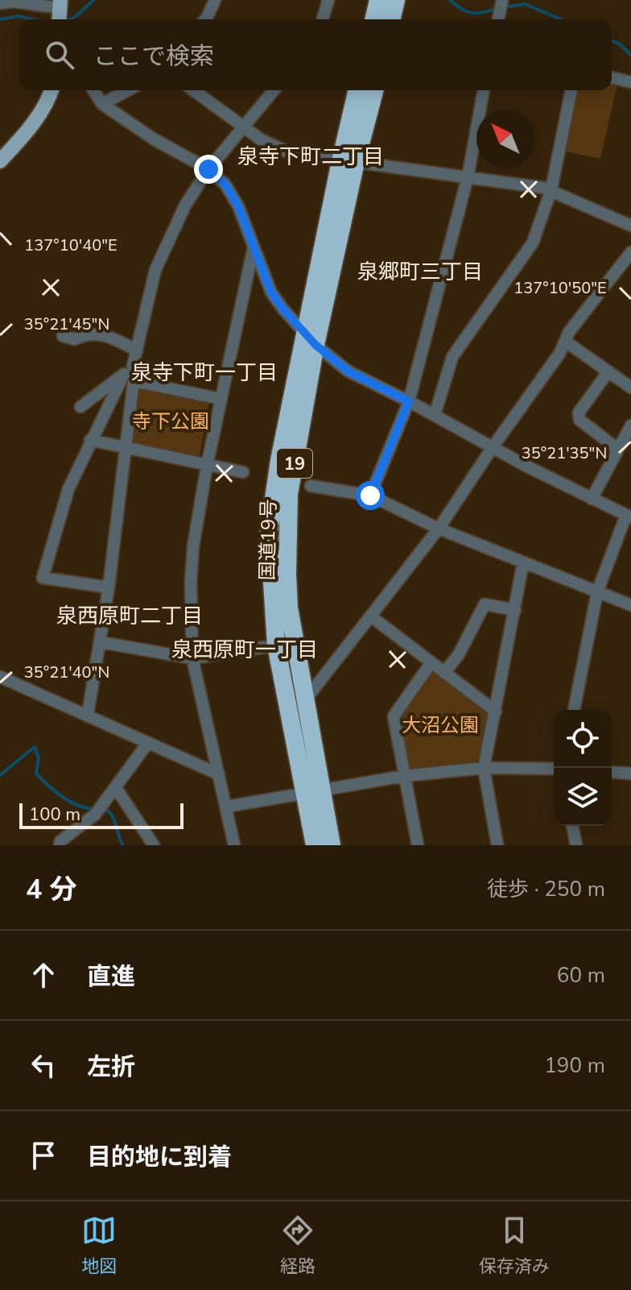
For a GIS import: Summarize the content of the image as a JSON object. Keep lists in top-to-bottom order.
{
  "streets": {
    "highway": ["19", "国道19号"]
  },
  "districts": [
    "泉寺下町二丁目",
    "泉郷町三丁目",
    "泉寺下町一丁目",
    "泉西原町二丁目",
    "泉西原町一丁目"
  ],
  "parks": ["寺下公園", "大沼公園"],
  "scale_bar": "100 m",
  "north": "top left",
  "page": {
    "search": "ここで検索",
    "scale": "100 m",
    "heading": ["4 分", "徒歩 · 250 m"],
    "list": [
      ["直進", "60 m"],
      ["左折", "190 m"],
      "目的地に到着"
    ],
    "nav": ["地図", "経路", "保存済み"]
  },
  "coordinates": [
    "137°10'40\"E",
    "137°10'50\"E",
    "35°21'45\"N",
    "35°21'35\"N",
    "35°21'40\"N"
  ]
}
